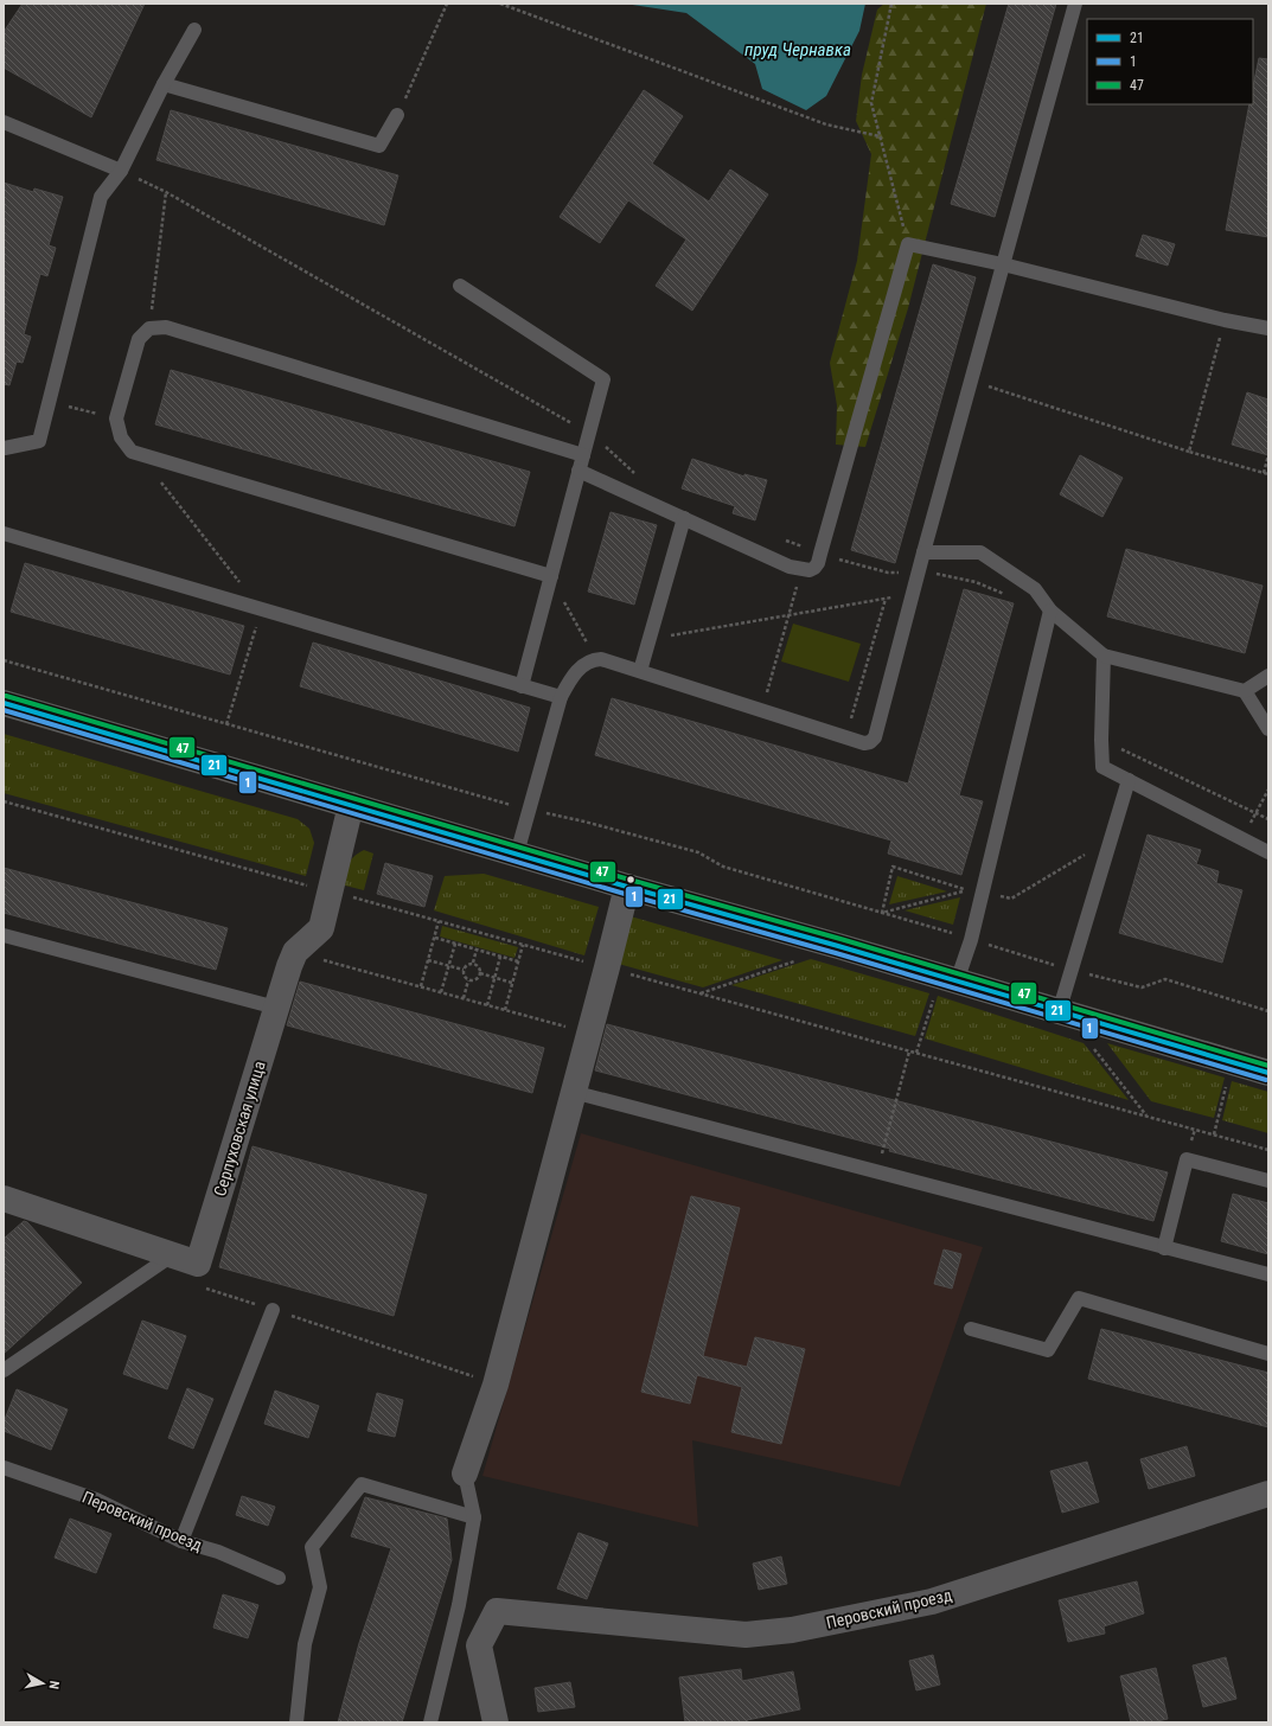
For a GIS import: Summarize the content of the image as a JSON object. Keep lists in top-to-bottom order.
{
  "streets": {
    "street": ["Серпуховская улица", "Перовский проезд"]
  },
  "water": ["пруд Чернавка"],
  "lines": ["transit line 47", "transit line 21", "transit line 1"],
  "legend": ["21", "1", "47"],
  "north": "right"
}
